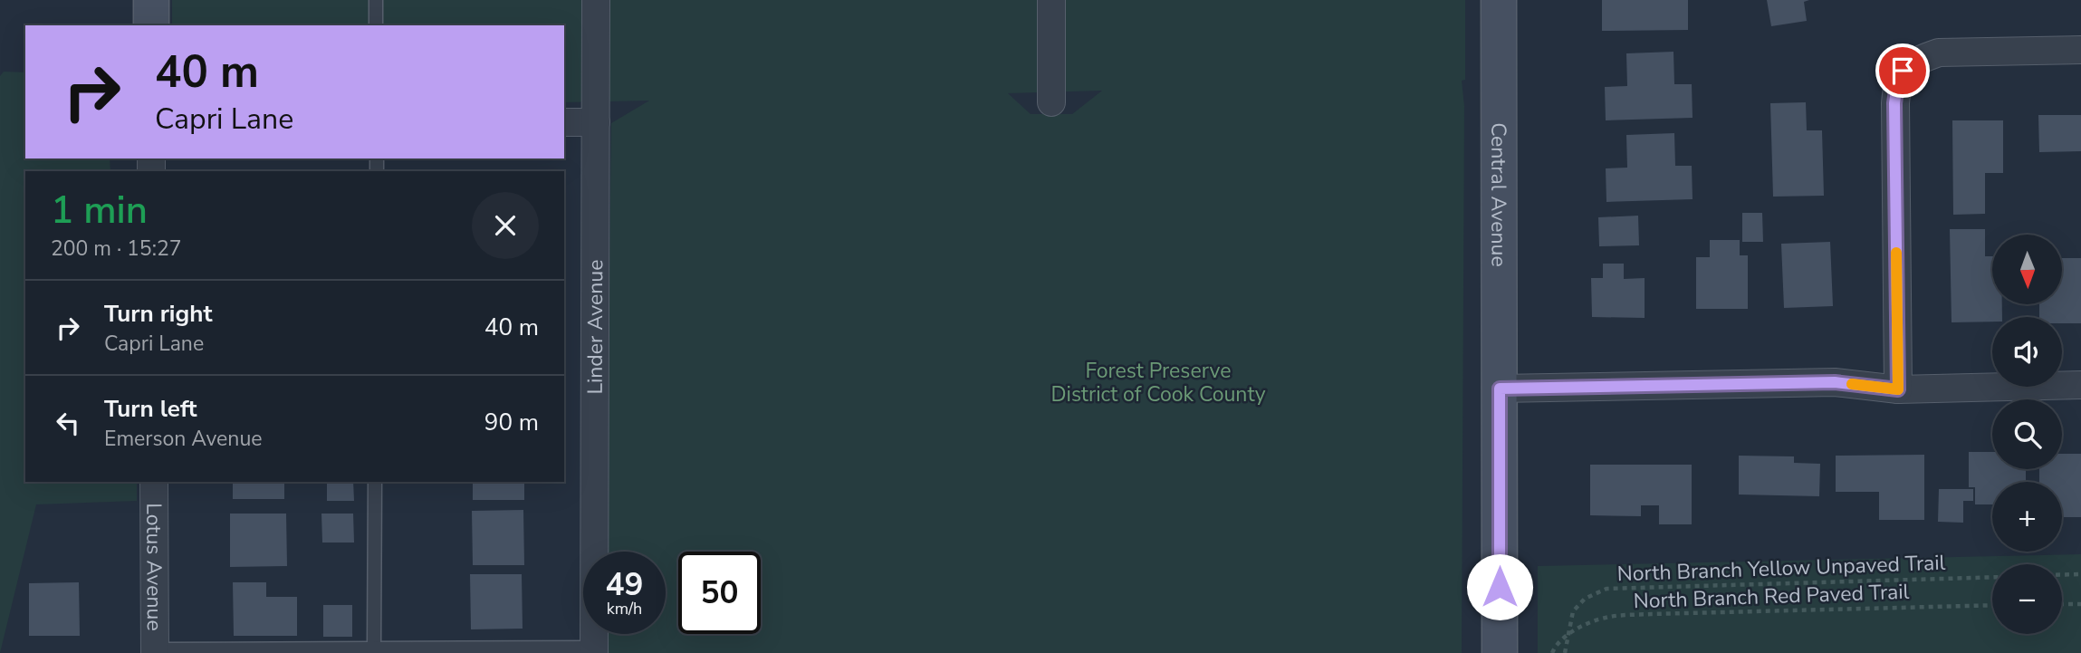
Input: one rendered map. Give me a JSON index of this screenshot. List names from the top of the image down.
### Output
{
  "streets": {
    "main road": ["Central Avenue"],
    "street": ["Linder Avenue", "Lotus Avenue"],
    "path": ["North Branch Yellow Unpaved Trail", "North Branch Red Paved Trail"]
  },
  "crossings": [
    ["North Branch Yellow Unpaved Trail", "North Branch Red Paved Trail"]
  ],
  "parks": ["Forest Preserve District of Cook County"],
  "north": "bottom",
  "page": {
    "turn": ["40 m", "Capri Lane"],
    "heading": ["1 min", "200 m · 15:27"],
    "map_buttons": ["+", "−"],
    "list": [
      {
        "name": "Turn right",
        "note": "Capri Lane",
        "value": "40 m"
      },
      {
        "name": "Turn left",
        "note": "Emerson Avenue",
        "value": "90 m"
      }
    ],
    "speed": "49 km/h",
    "limit": "50"
  }
}
